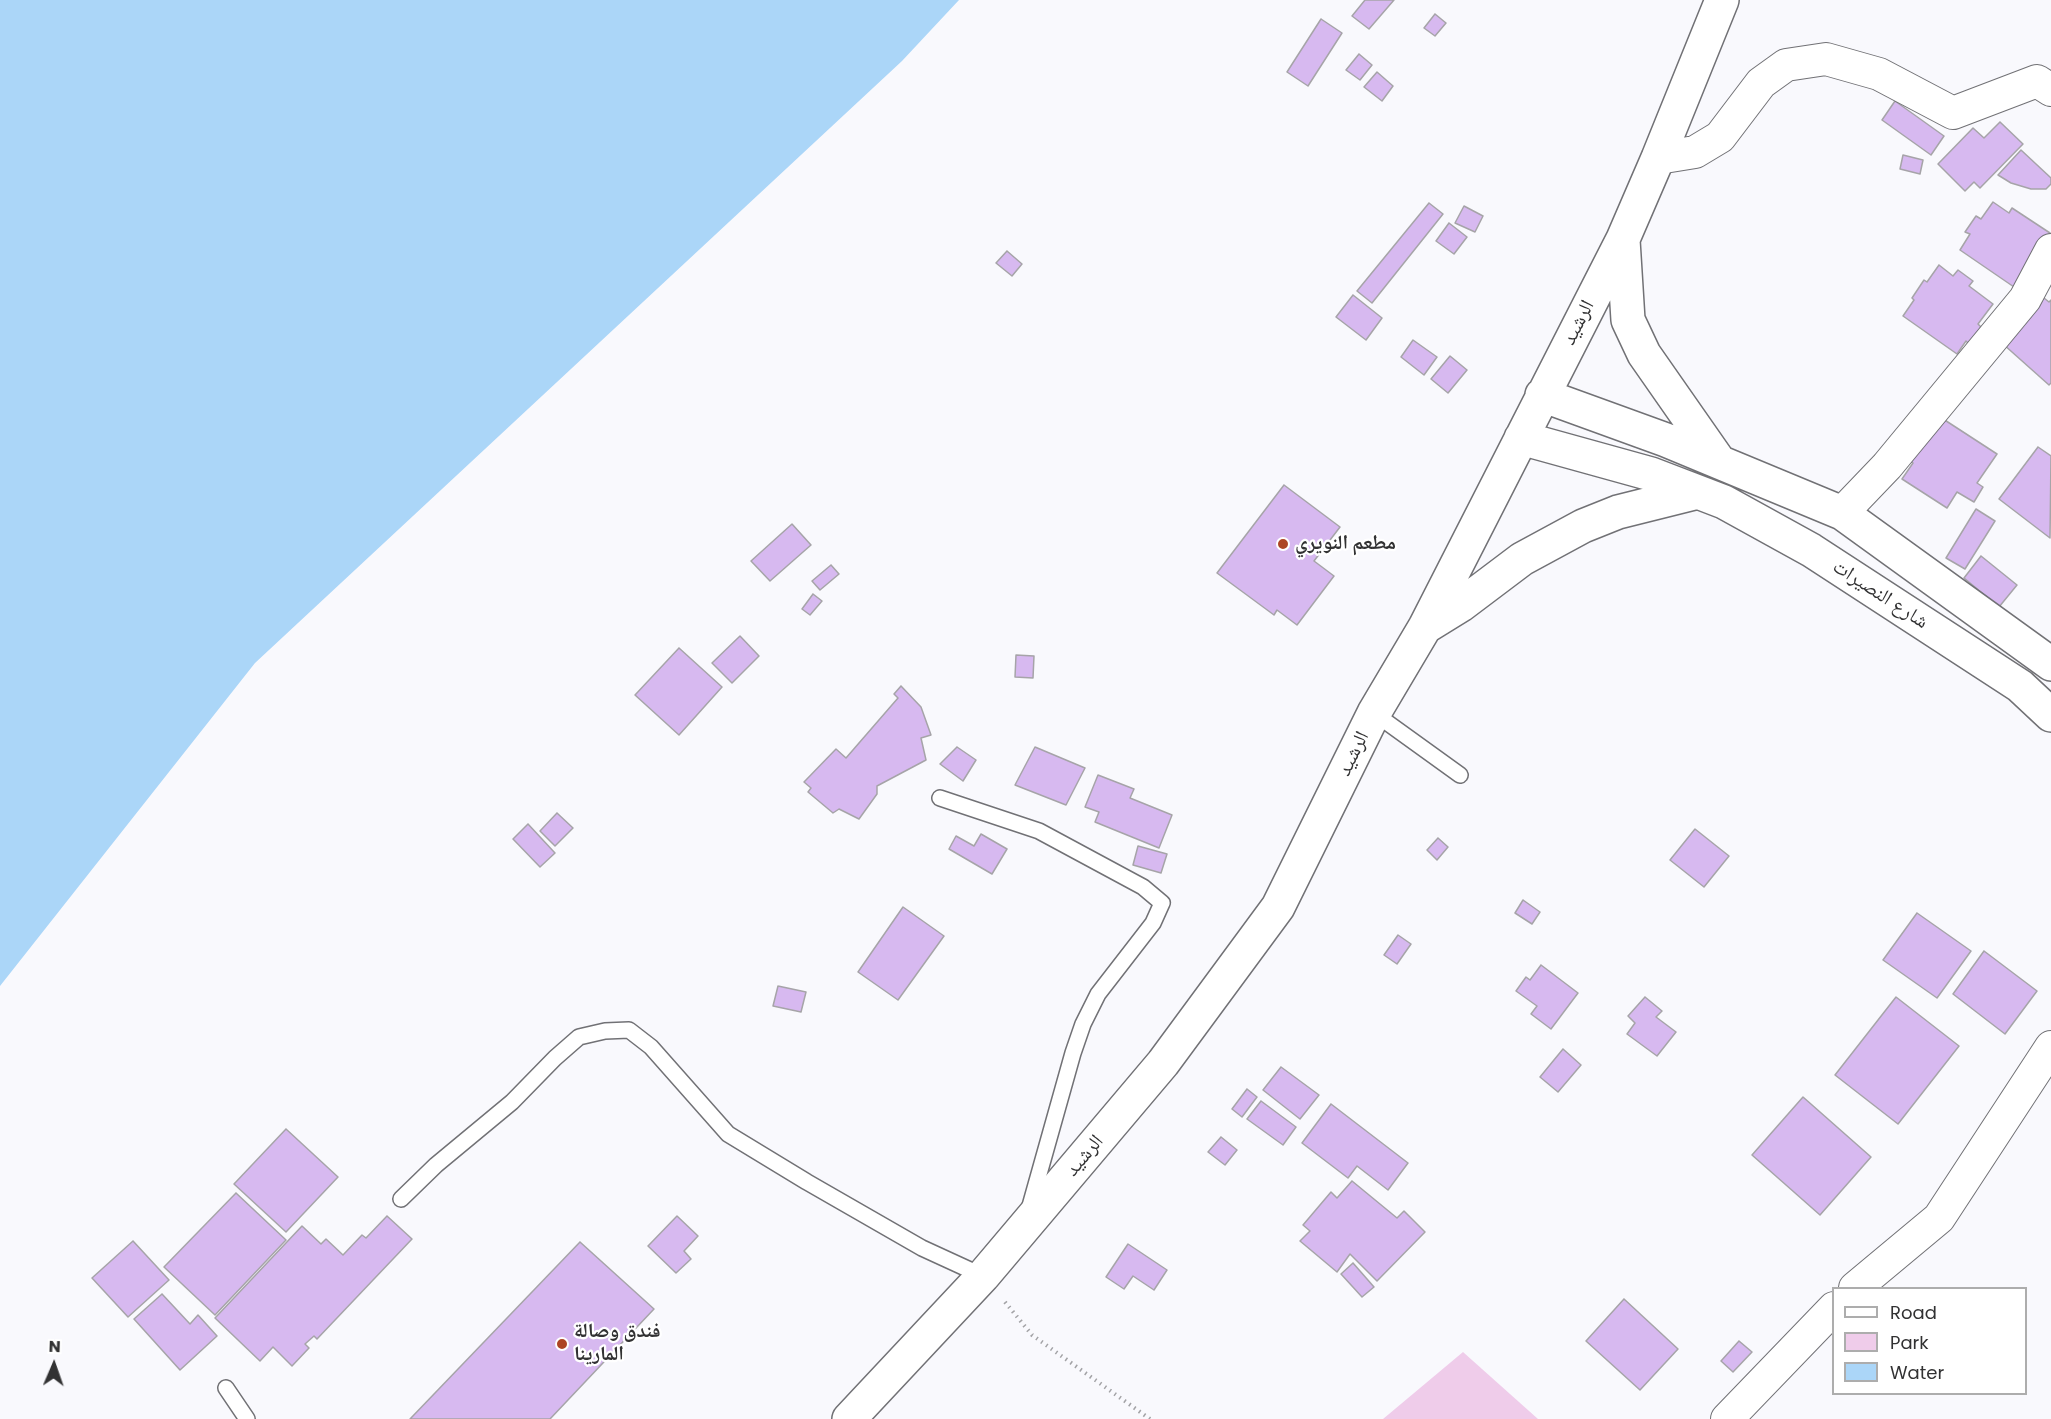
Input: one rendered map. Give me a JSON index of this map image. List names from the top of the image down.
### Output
{
  "streets": {
    "main road": ["الرشيد", "شارع النصيرات"]
  },
  "crossings": [
    ["الرشيد", "شارع النصيرات"]
  ],
  "places": ["مطعم النويري", "فندق وصالة المارينا"],
  "legend": ["Road", "Park", "Water"],
  "north": "top"
}
